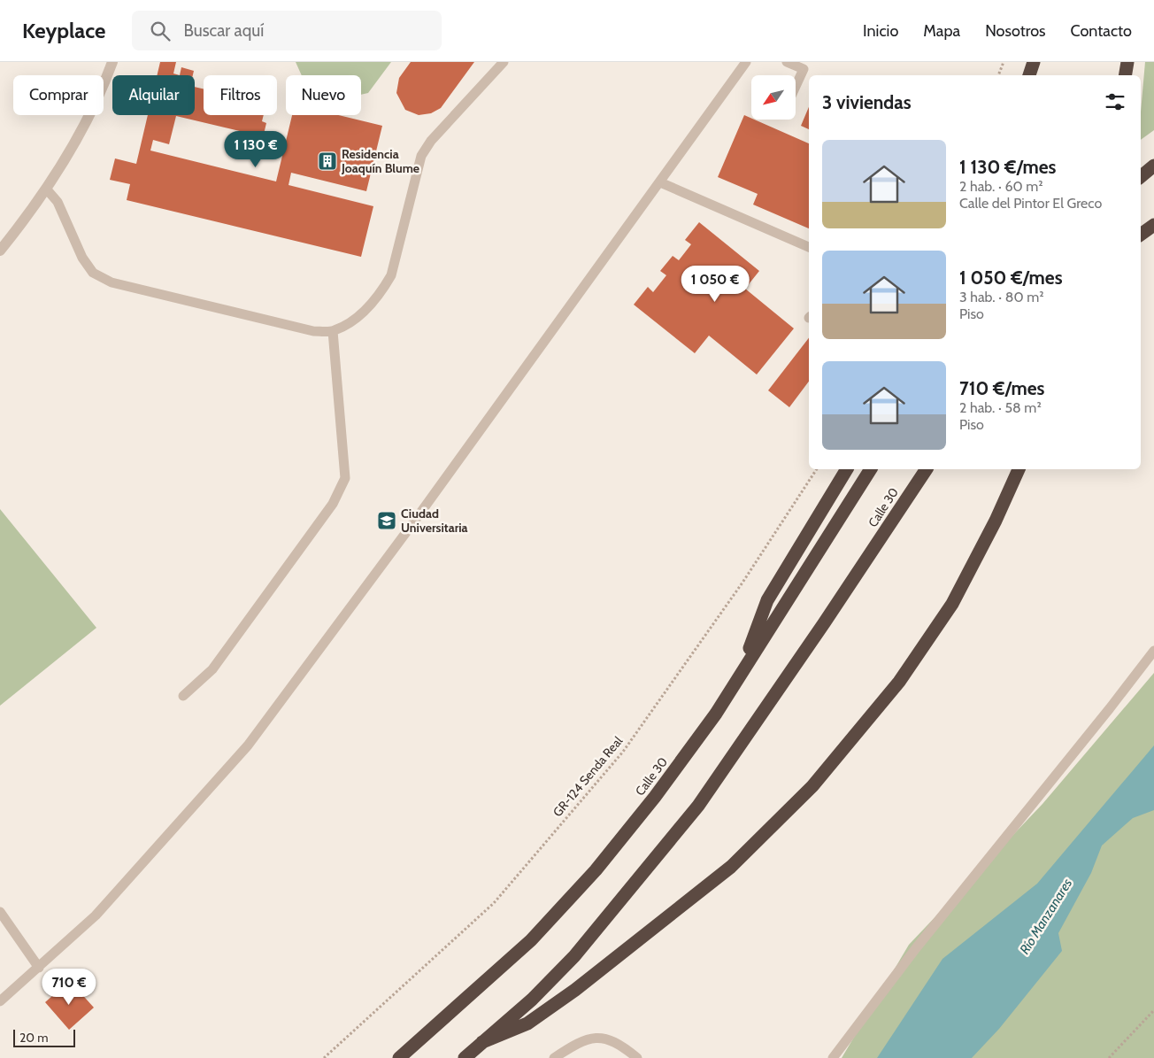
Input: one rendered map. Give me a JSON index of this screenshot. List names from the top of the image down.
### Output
{
  "streets": {
    "highway": ["Calle 30"],
    "path": ["GR-124 Senda Real"]
  },
  "water": ["Río Manzanares"],
  "places": {
    "building": ["Residencia Joaquín Blume"],
    "school or university": ["Ciudad Universitaria"]
  },
  "scale_bar": "20 m",
  "north": "bottom left",
  "page": {
    "header": "Keyplace",
    "search": "Buscar aquí",
    "nav": [
      "Inicio",
      "Mapa",
      "Nosotros",
      "Contacto"
    ],
    "chip": [
      "Comprar",
      "Alquilar",
      "Filtros",
      "Nuevo"
    ],
    "heading": "3 viviendas",
    "list": [
      {
        "name": "1 130 €/mes",
        "note": "2 hab. · 60 m² · Calle del Pintor El Greco"
      },
      {
        "name": "1 050 €/mes",
        "note": "3 hab. · 80 m² · Piso"
      },
      {
        "name": "710 €/mes",
        "note": "2 hab. · 58 m² · Piso"
      }
    ],
    "price": ["1 130 €", "1 050 €", "710 €"],
    "scale": "20 m"
  }
}
